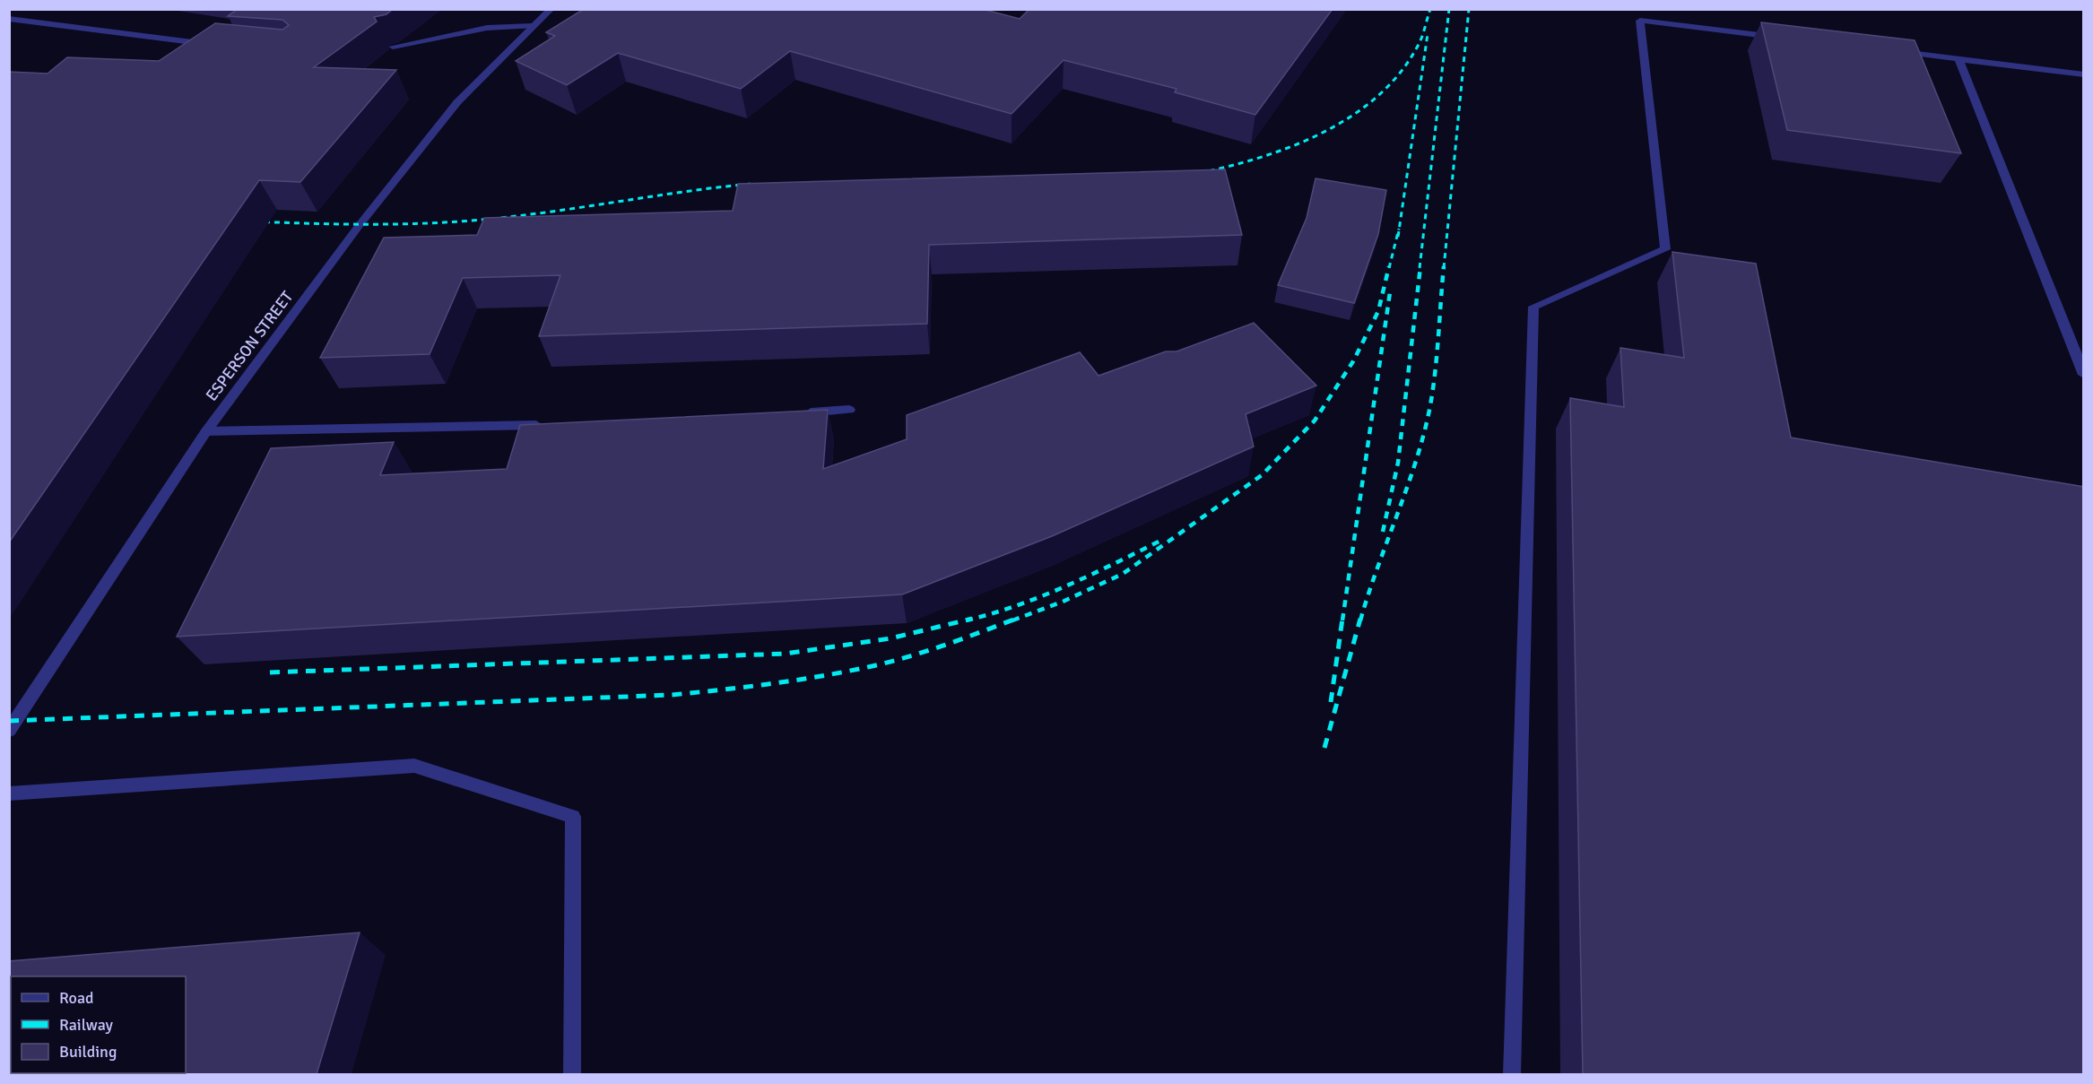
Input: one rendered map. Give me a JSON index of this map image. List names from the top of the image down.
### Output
{
  "streets": {
    "street": ["ESPERSON STREET"]
  },
  "legend": ["Road", "Railway", "Building"]
}
